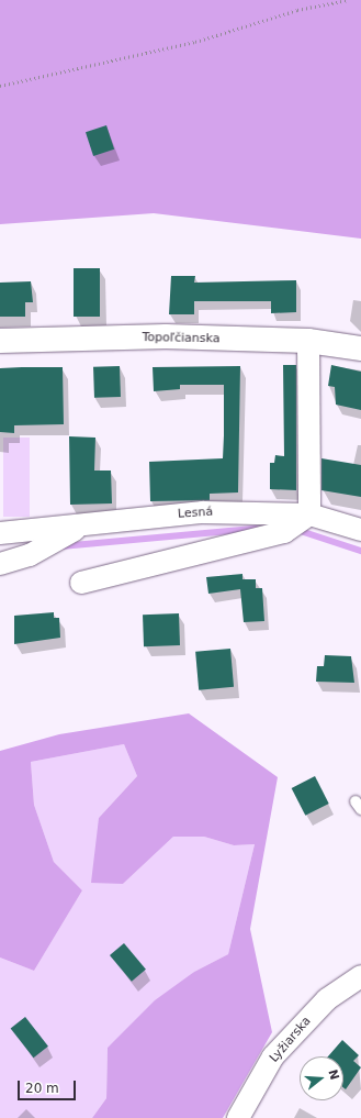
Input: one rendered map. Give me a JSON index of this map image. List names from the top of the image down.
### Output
{
  "streets": {
    "main road": ["Topoľčianska"],
    "street": ["Lesná", "Lyžiarska"]
  },
  "scale_bar": "20 m",
  "north": "right"
}
